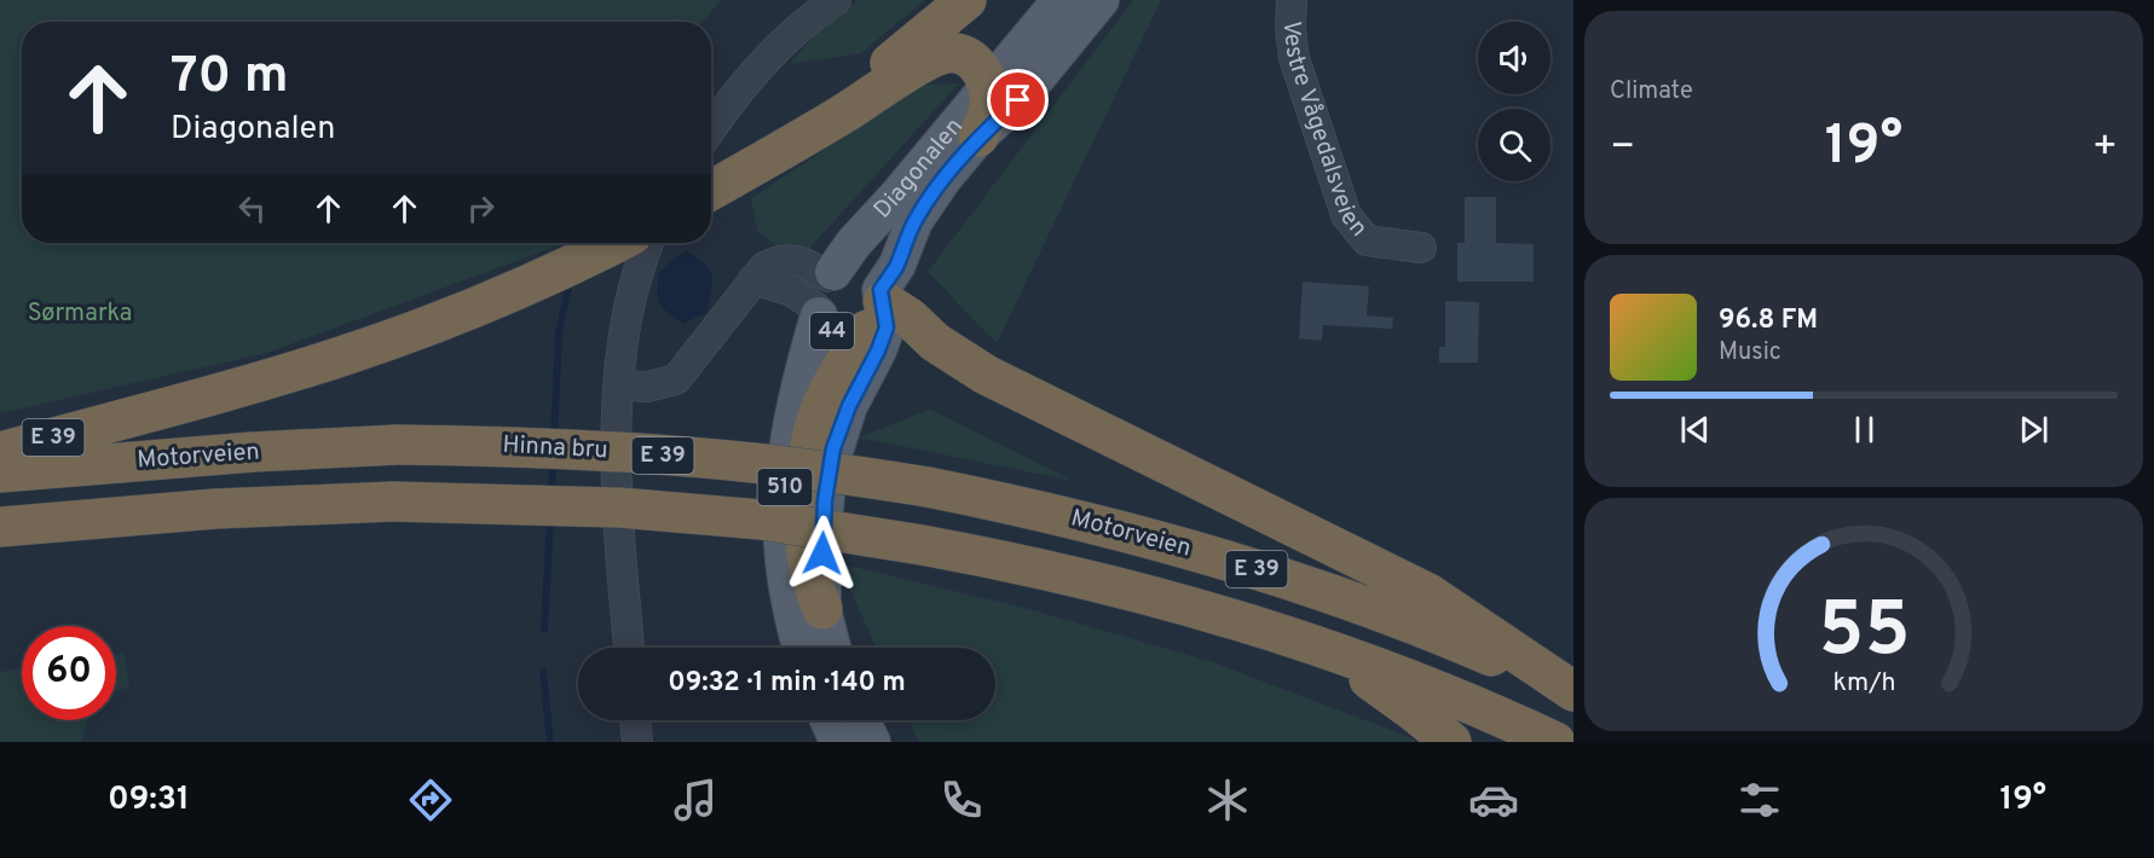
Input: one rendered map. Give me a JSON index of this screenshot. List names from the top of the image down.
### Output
{
  "streets": {
    "highway": [
      "E 39",
      "Hinna bru",
      "Motorveien",
      "510"
    ],
    "main road": ["Diagonalen", "44"],
    "street": ["Vestre Vågedalsveien"]
  },
  "crossings": [
    ["Diagonalen", "44"],
    ["Diagonalen", "E 39"],
    ["Diagonalen", "510"],
    ["44", "E 39"],
    ["44", "510"],
    ["E 39", "Motorveien"],
    ["E 39", "510"],
    ["Hinna bru", "Motorveien"]
  ],
  "parks": ["Sørmarka"],
  "page": {
    "tile": "Climate",
    "turn": ["70 m", "Diagonalen"],
    "heat": ["−", "19°", "+"],
    "song": ["96.8 FM", "Music"],
    "limit": "60",
    "trip": "09:32 · 1 min · 140 m",
    "tabs": ["09:31", "19°"],
    "gauge": ["55", "km/h"]
  }
}
